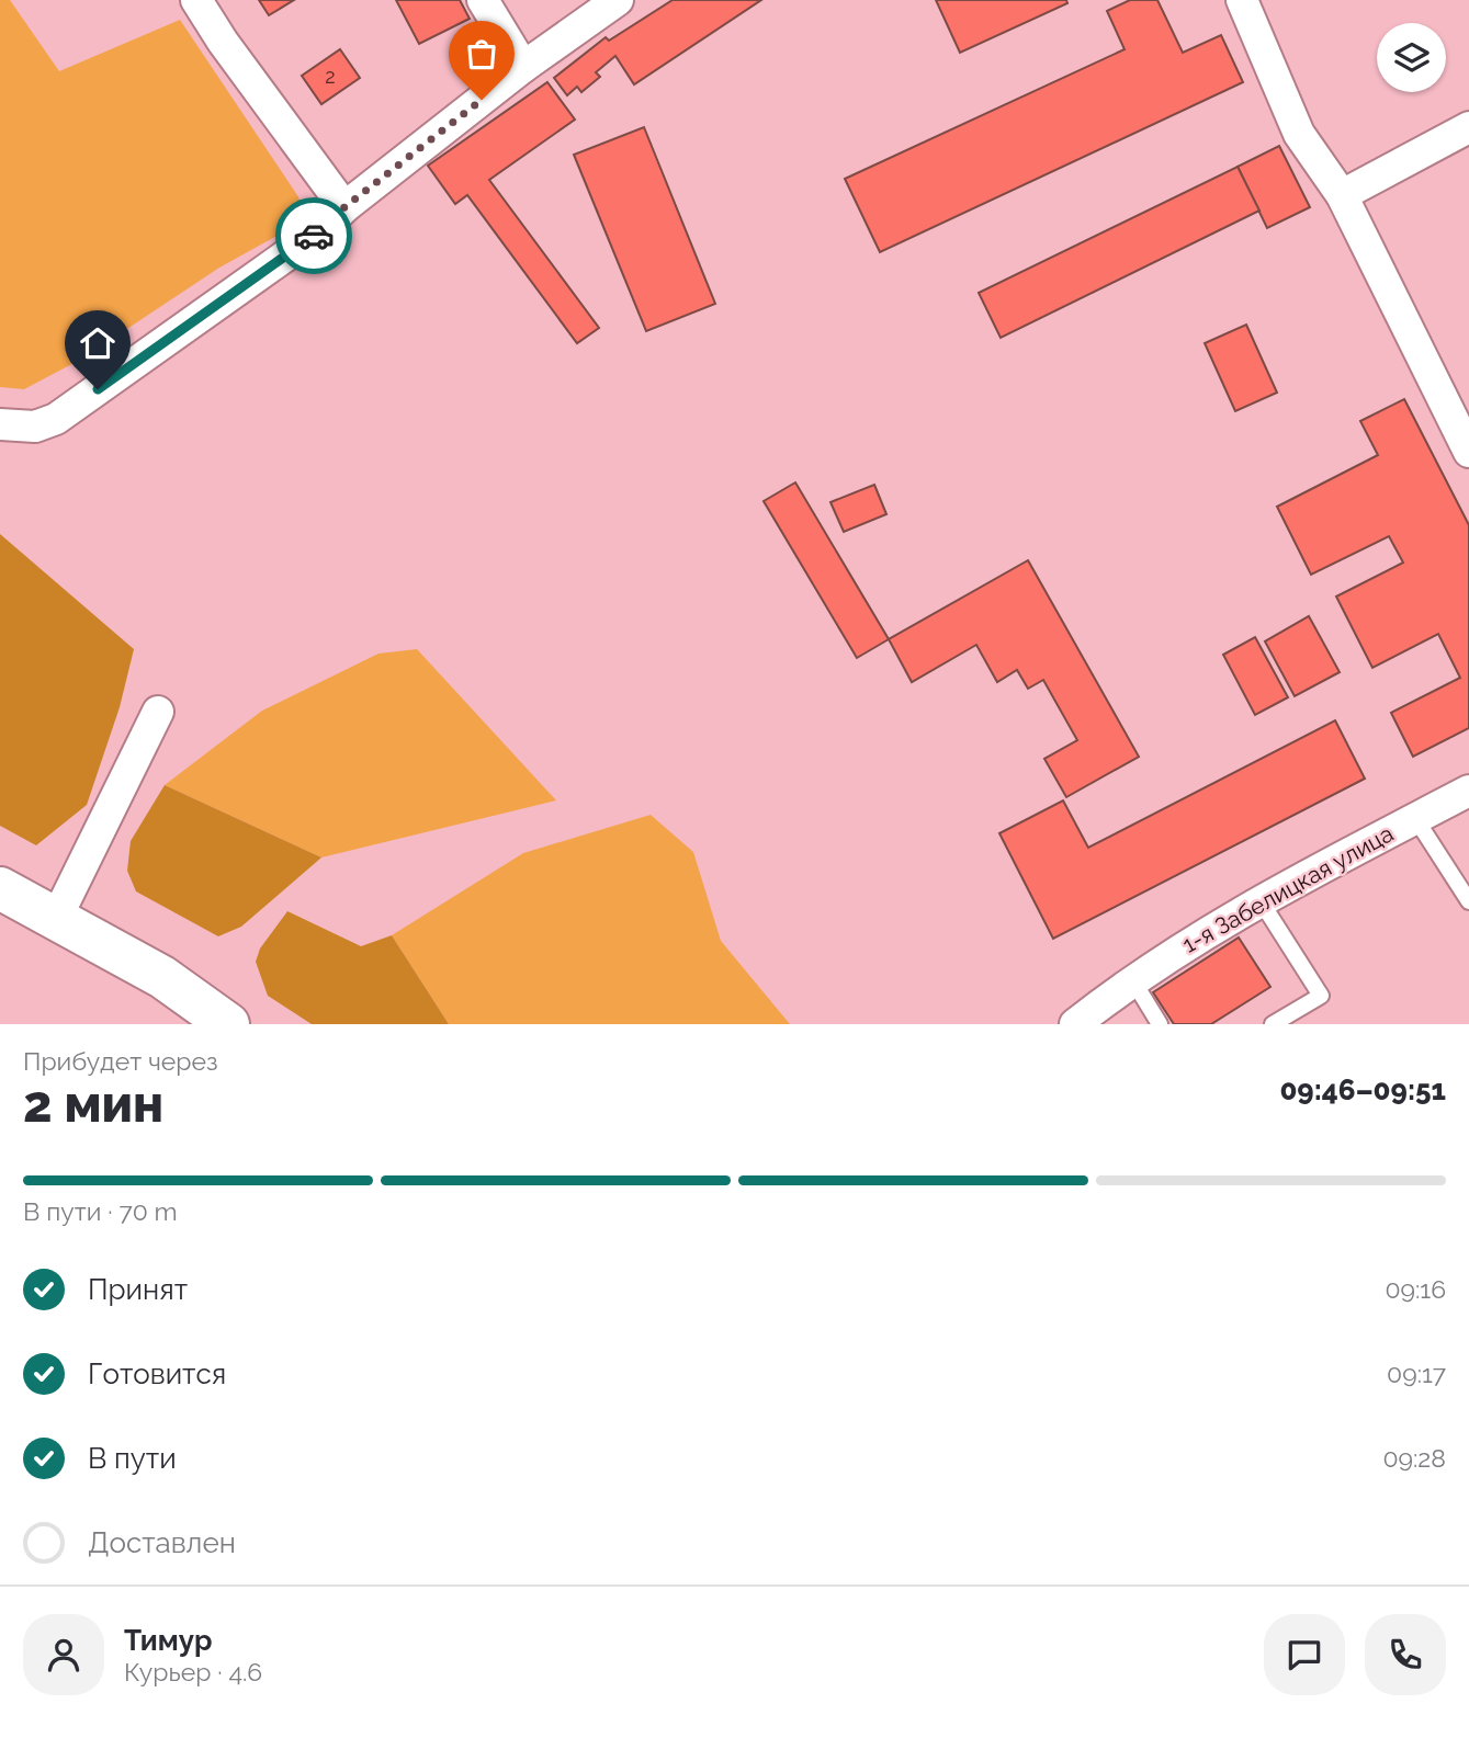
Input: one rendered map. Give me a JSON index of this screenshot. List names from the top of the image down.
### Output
{
  "streets": {
    "street": ["1-я Забелицкая улица"]
  },
  "house_numbers": ["2"],
  "page": {
    "heading": ["2 мин", "Прибудет через", "09:46–09:51"],
    "panel": ["Тимур", "Курьер · 4.6"],
    "bar": "В пути · 70 m",
    "list": [
      ["Принят", "09:16"],
      ["Готовится", "09:17"],
      ["В пути", "09:28"],
      "Доставлен"
    ]
  }
}
